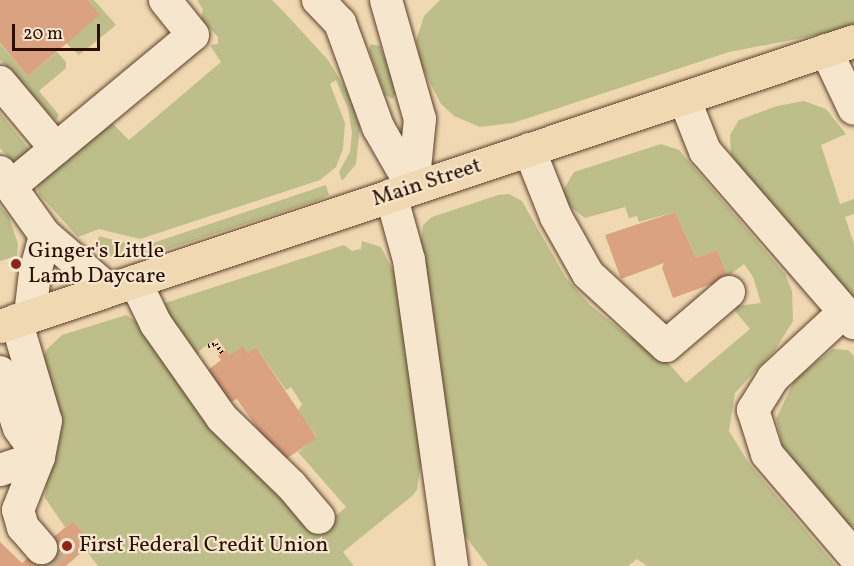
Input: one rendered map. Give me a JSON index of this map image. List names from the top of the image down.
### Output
{
  "streets": {
    "main road": ["Main Street"]
  },
  "places": ["Ginger's Little Lamb Daycare", "First Federal Credit Union"],
  "scale_bar": "20 m"
}
